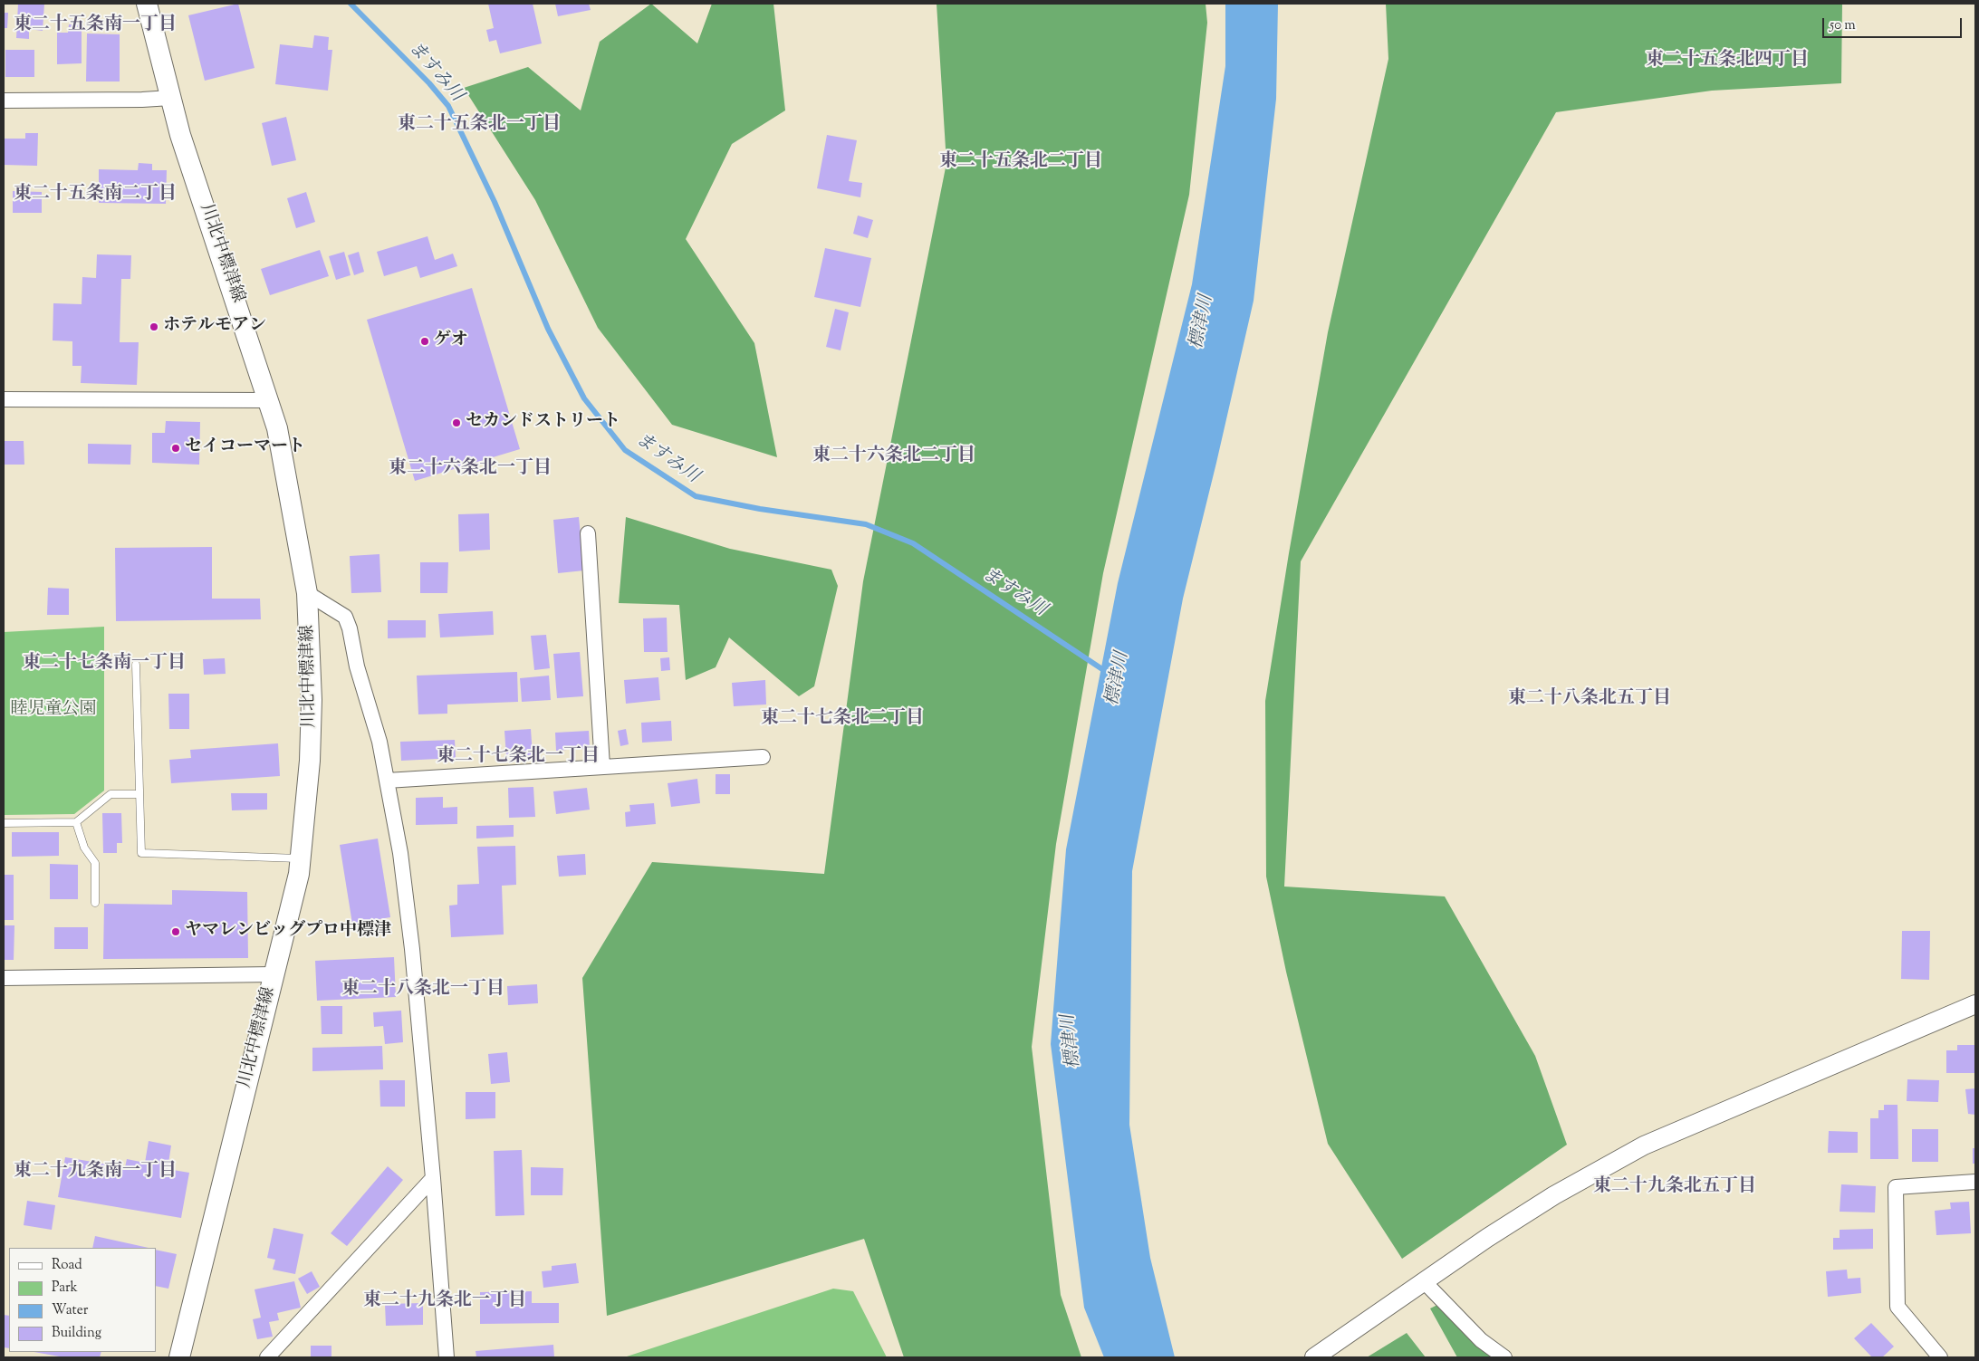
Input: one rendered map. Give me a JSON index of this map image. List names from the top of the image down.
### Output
{
  "streets": {
    "main road": ["川北中標津線"]
  },
  "districts": [
    "東二十五条南一丁目",
    "東二十五条北四丁目",
    "東二十五条北一丁目",
    "東二十五条北二丁目",
    "東二十五条南二丁目",
    "東二十六条北二丁目",
    "東二十六条北一丁目",
    "東二十七条南一丁目",
    "東二十八条北五丁目",
    "東二十七条北二丁目",
    "東二十七条北一丁目",
    "東二十八条北一丁目",
    "東二十九条南一丁目",
    "東二十九条北五丁目",
    "東二十九条北一丁目"
  ],
  "water": ["ますみ川", "標津川"],
  "parks": ["睦児童公園"],
  "places": [
    "ホテルモアン",
    "ゲオ",
    "セカンドストリート",
    "セイコーマート",
    "ヤマレンビッグプロ中標津"
  ],
  "legend": [
    "Road",
    "Park",
    "Water",
    "Building"
  ],
  "scale_bar": "50 m"
}
